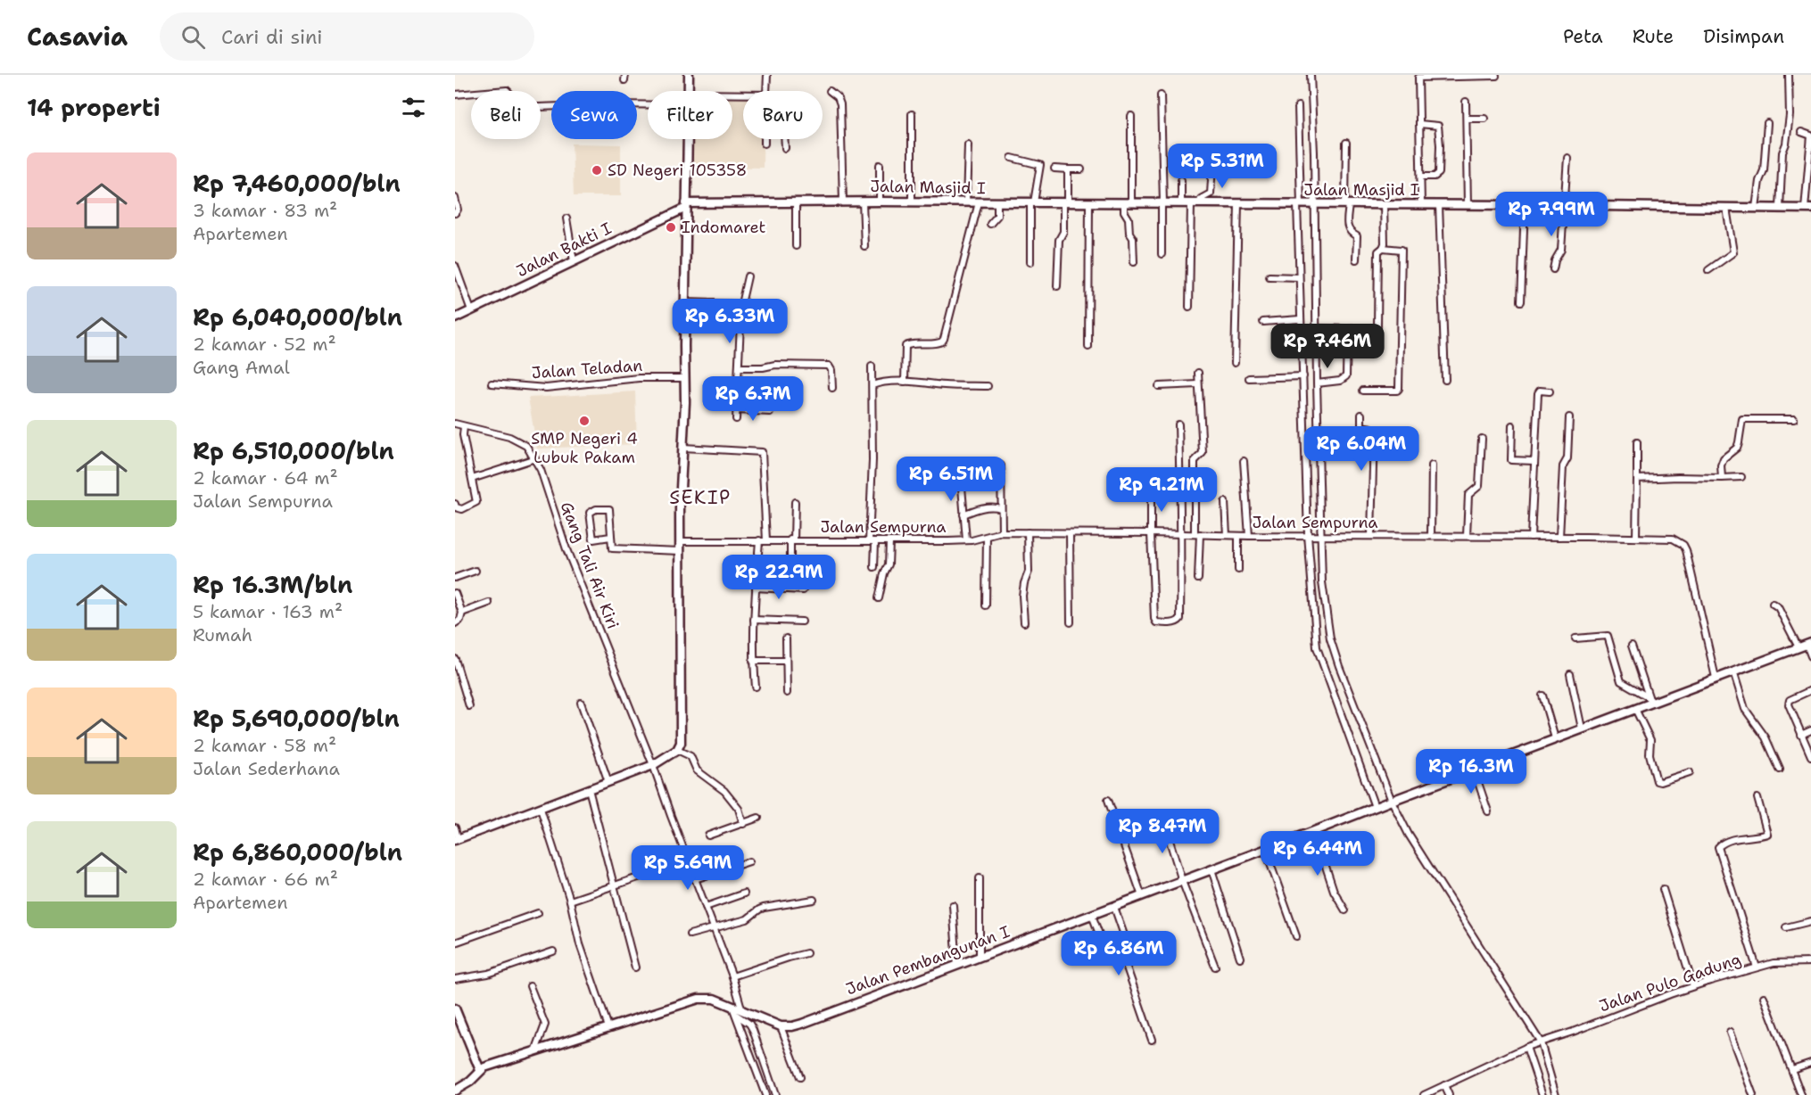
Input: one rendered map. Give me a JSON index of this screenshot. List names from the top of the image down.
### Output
{
  "streets": {
    "main road": ["Jalan Masjid I", "Jalan Bakti I", "Jalan Pembangunan I"],
    "street": [
      "Jalan Teladan",
      "Jalan Sempurna",
      "Gang Tali Air Kiri",
      "Jalan Pulo Gadung"
    ]
  },
  "crossings": [
    ["Jalan Masjid I", "Jalan Bakti I"],
    ["Jalan Sempurna", "Jalan Pembangunan I"]
  ],
  "districts": ["SEKIP"],
  "places": ["SD Negeri 105358", "Indomaret", "SMP Negeri 4 Lubuk Pakam"],
  "page": {
    "header": "Casavia",
    "search": "Cari di sini",
    "nav": ["Peta", "Rute", "Disimpan"],
    "heading": "14 properti",
    "chip": [
      "Beli",
      "Sewa",
      "Filter",
      "Baru"
    ],
    "list": [
      {
        "name": "Rp 7,460,000/bln",
        "note": "3 kamar · 83 m² · Apartemen"
      },
      {
        "name": "Rp 6,040,000/bln",
        "note": "2 kamar · 52 m² · Gang Amal"
      },
      {
        "name": "Rp 6,510,000/bln",
        "note": "2 kamar · 64 m² · Jalan Sempurna"
      },
      {
        "name": "Rp 16.3M/bln",
        "note": "5 kamar · 163 m² · Rumah"
      },
      {
        "name": "Rp 5,690,000/bln",
        "note": "2 kamar · 58 m² · Jalan Sederhana"
      },
      {
        "name": "Rp 6,860,000/bln",
        "note": "2 kamar · 66 m² · Apartemen"
      }
    ],
    "price": [
      "Rp 5.31M",
      "Rp 7.99M",
      "Rp 6.33M",
      "Rp 7.46M",
      "Rp 6.7M",
      "Rp 6.04M",
      "Rp 6.51M",
      "Rp 9.21M",
      "Rp 22.9M",
      "Rp 16.3M",
      "Rp 8.47M",
      "Rp 6.44M",
      "Rp 5.69M",
      "Rp 6.86M"
    ]
  }
}
